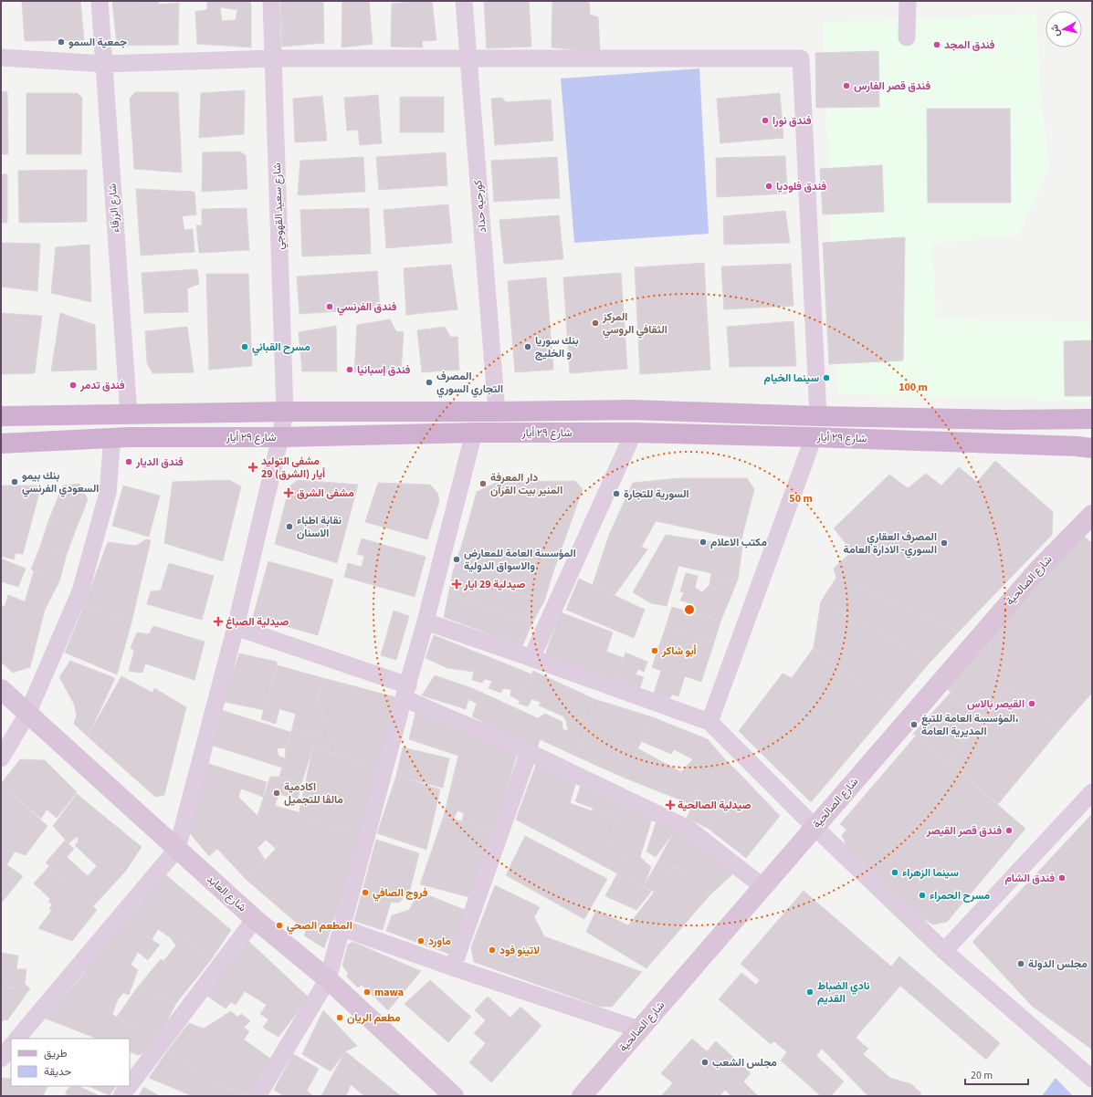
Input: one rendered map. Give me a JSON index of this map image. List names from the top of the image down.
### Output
{
  "streets": {
    "main road": ["شارع ٢٩ أيار"],
    "street": [
      "شارع سعيد القهوجي",
      "كورجيه حداد",
      "شارع الزرقاء",
      "شارع الصالحية",
      "شارع العابد"
    ]
  },
  "crossings": [
    ["شارع سعيد القهوجي", "شارع ٢٩ أيار"],
    ["شارع سعيد القهوجي", "شارع العابد"],
    ["كورجيه حداد", "شارع ٢٩ أيار"],
    ["شارع الزرقاء", "شارع ٢٩ أيار"]
  ],
  "places": {
    "other": [
      "جمعية السمو",
      "فندق المجد",
      "فندق قصر الفارس",
      "فندق نورا",
      "فندق فلوديا",
      "فندق الفرنسي",
      "المركز الثقافي الروسي",
      "مسرح القباني",
      "بنك سوريا و الخليج",
      "فندق إسبانيا",
      "سينما الخيام",
      "المصرف التجاري السوري",
      "فندق تدمر",
      "فندق الديار",
      "بنك بيمو السعودي الفرنسي",
      "دار المعرفة المنير بيت القرآن",
      "السورية للتجارة",
      "نقابة اطباء الاسنان",
      "مكتب الاعلام",
      "المصرف العقاري السوري- الادارة العامة",
      "المؤسسة العامة للمعارض والاسواق الدولية",
      "أبو شاكر",
      "القيصر بالاس",
      "المؤسسة العامة للتبغ، المديرية العامة",
      "اكادمية مالڤا للتجميل",
      "فندق قصر القيصر",
      "سينما الزهراء",
      "فندق الشام",
      "فروج الصافي",
      "مسرح الحمراء",
      "المطعم الصحي",
      "ماورد",
      "لاتينو فود",
      "مجلس الدولة",
      "mawa",
      "نادي الضباط القديم",
      "مطعم الريان",
      "مجلس الشعب"
    ],
    "health": [
      "مشفى التوليد 29 أيار (الشرق)",
      "مشفى الشرق",
      "صيدلية 29 ايار",
      "صيدلية الصباغ",
      "صيدلية الصالحية"
    ]
  },
  "legend": ["طريق", "حديقة"],
  "scale_bar": "20 m",
  "north": "left",
  "rings": ["100 m", "50 m"]
}
